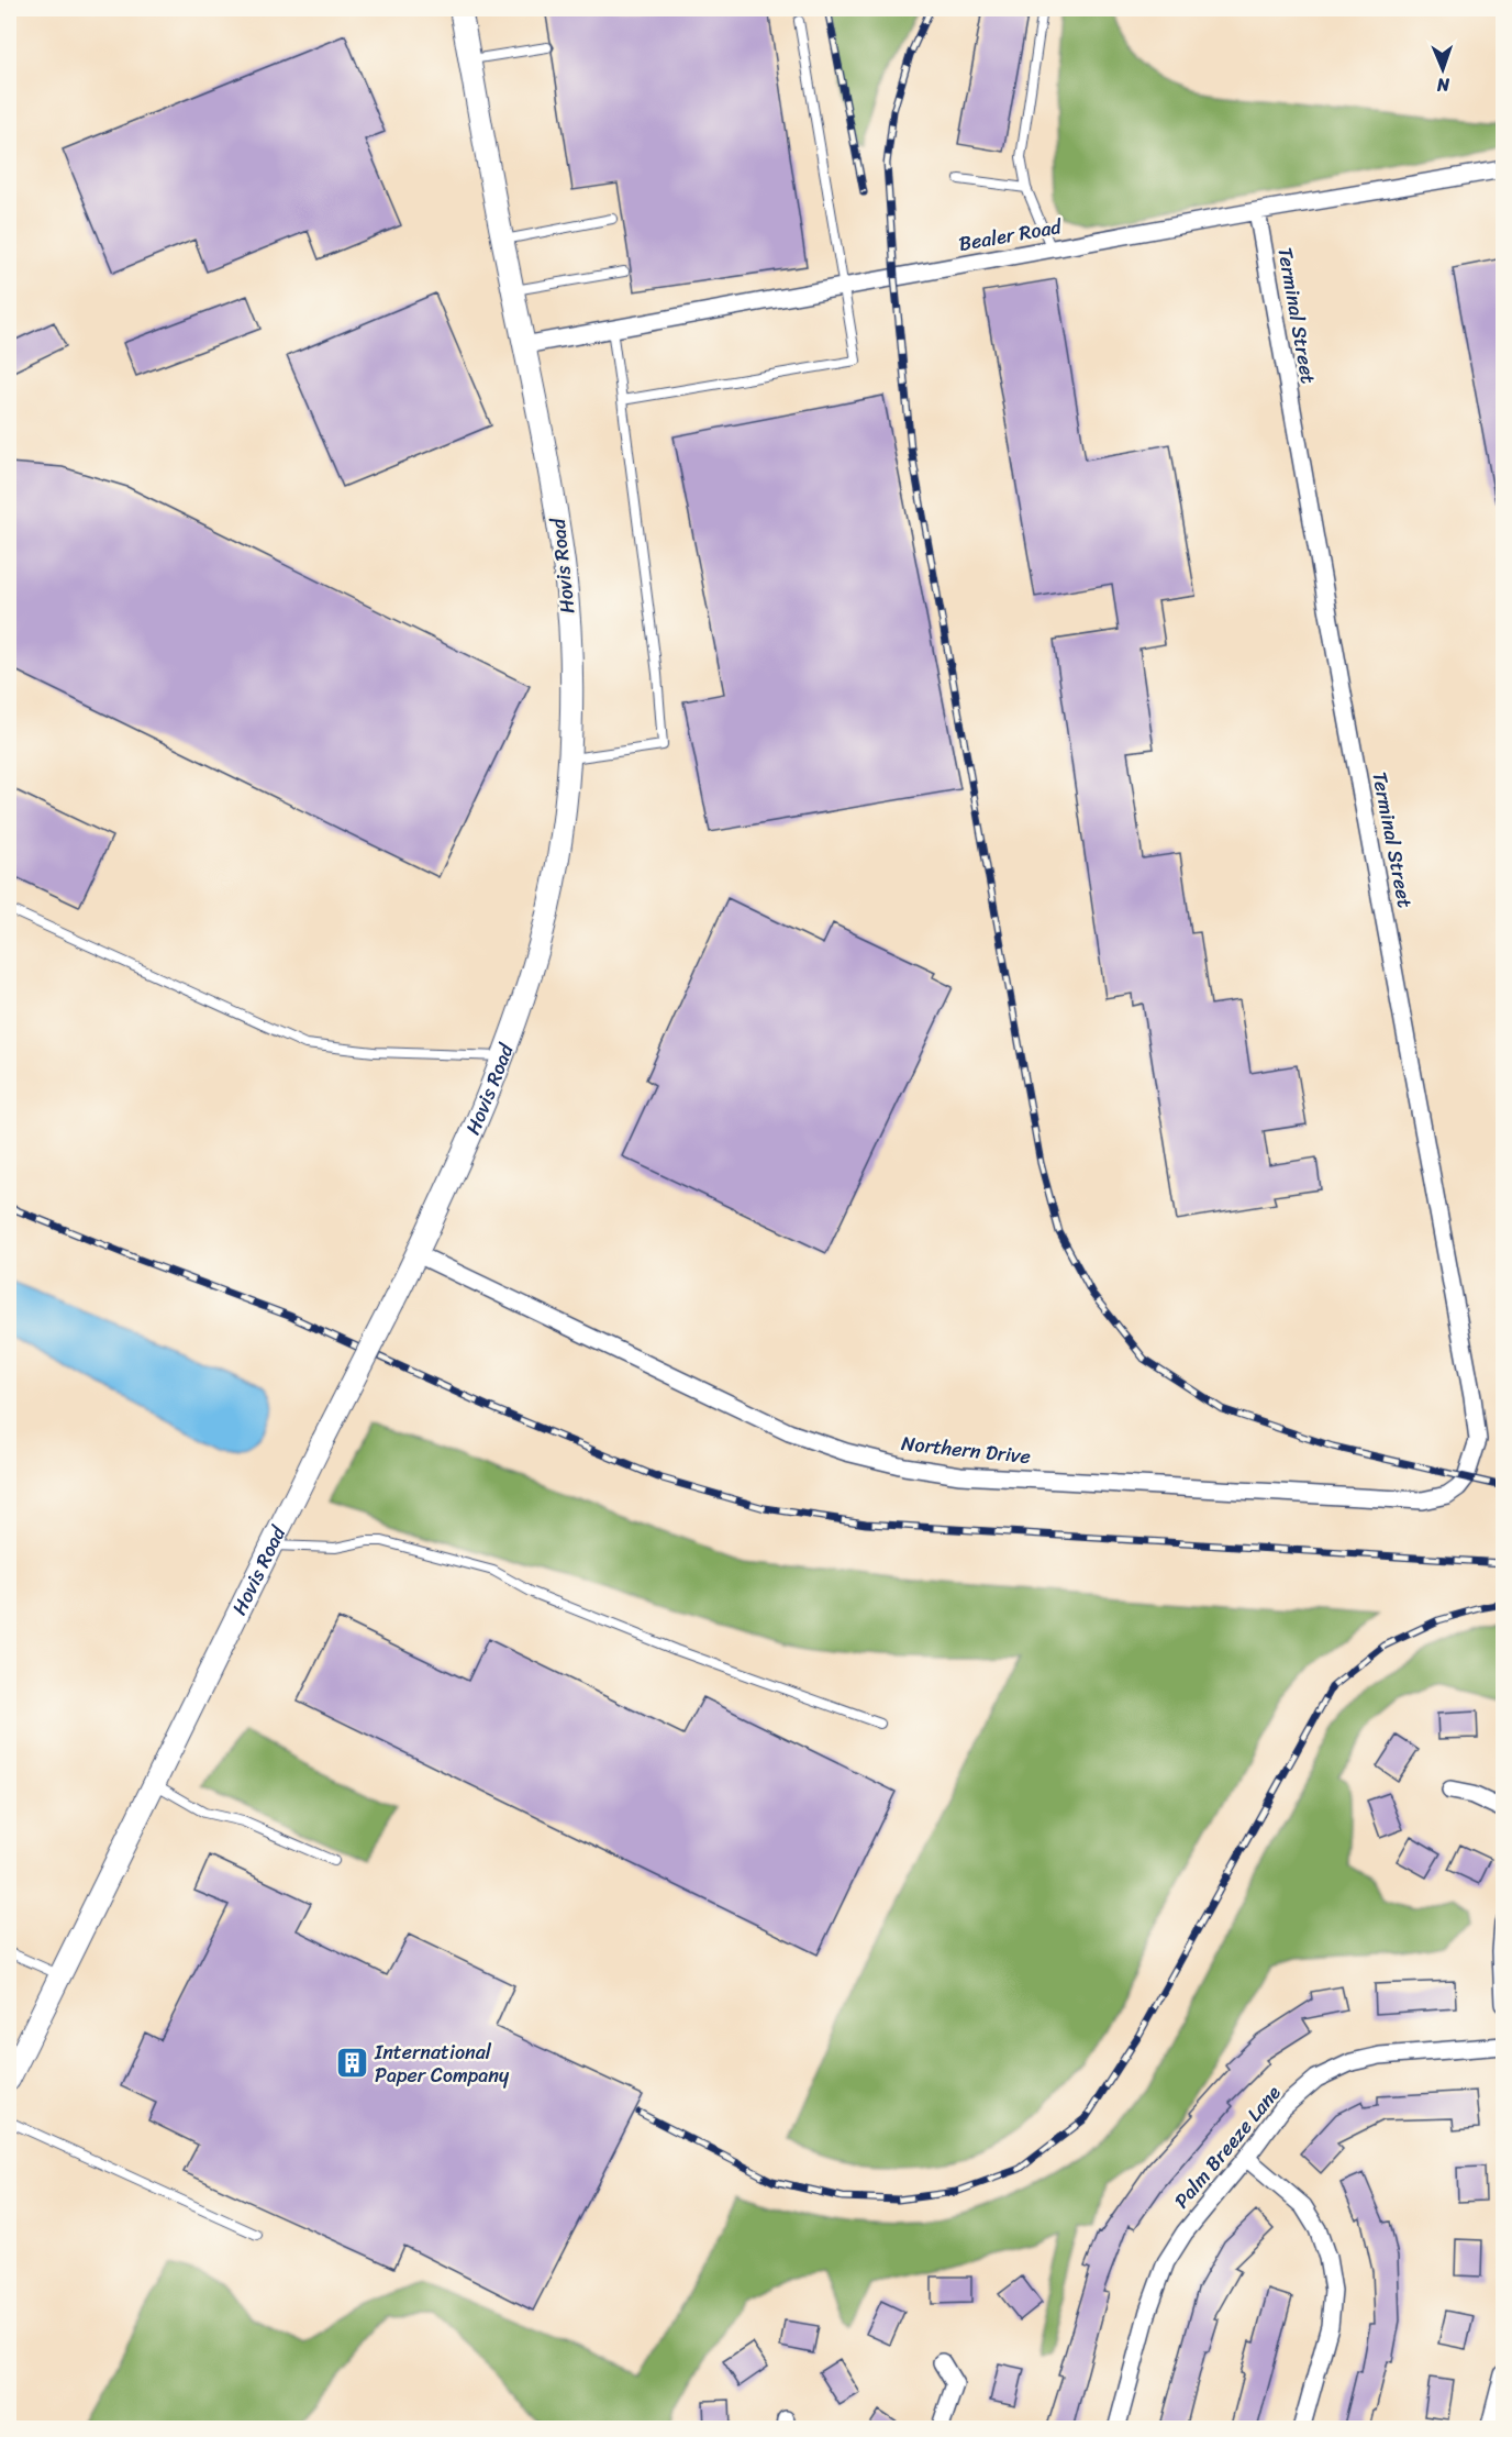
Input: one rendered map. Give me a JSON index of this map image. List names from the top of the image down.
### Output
{
  "streets": {
    "street": [
      "Bealer Road",
      "Terminal Street",
      "Hovis Road",
      "Northern Drive",
      "Palm Breeze Lane"
    ]
  },
  "crossings": [
    ["Bealer Road", "Terminal Street"],
    ["Bealer Road", "Hovis Road"],
    ["Terminal Street", "Northern Drive"],
    ["Hovis Road", "Northern Drive"]
  ],
  "places": {
    "building": ["International Paper Company"]
  },
  "north": "bottom"
}
